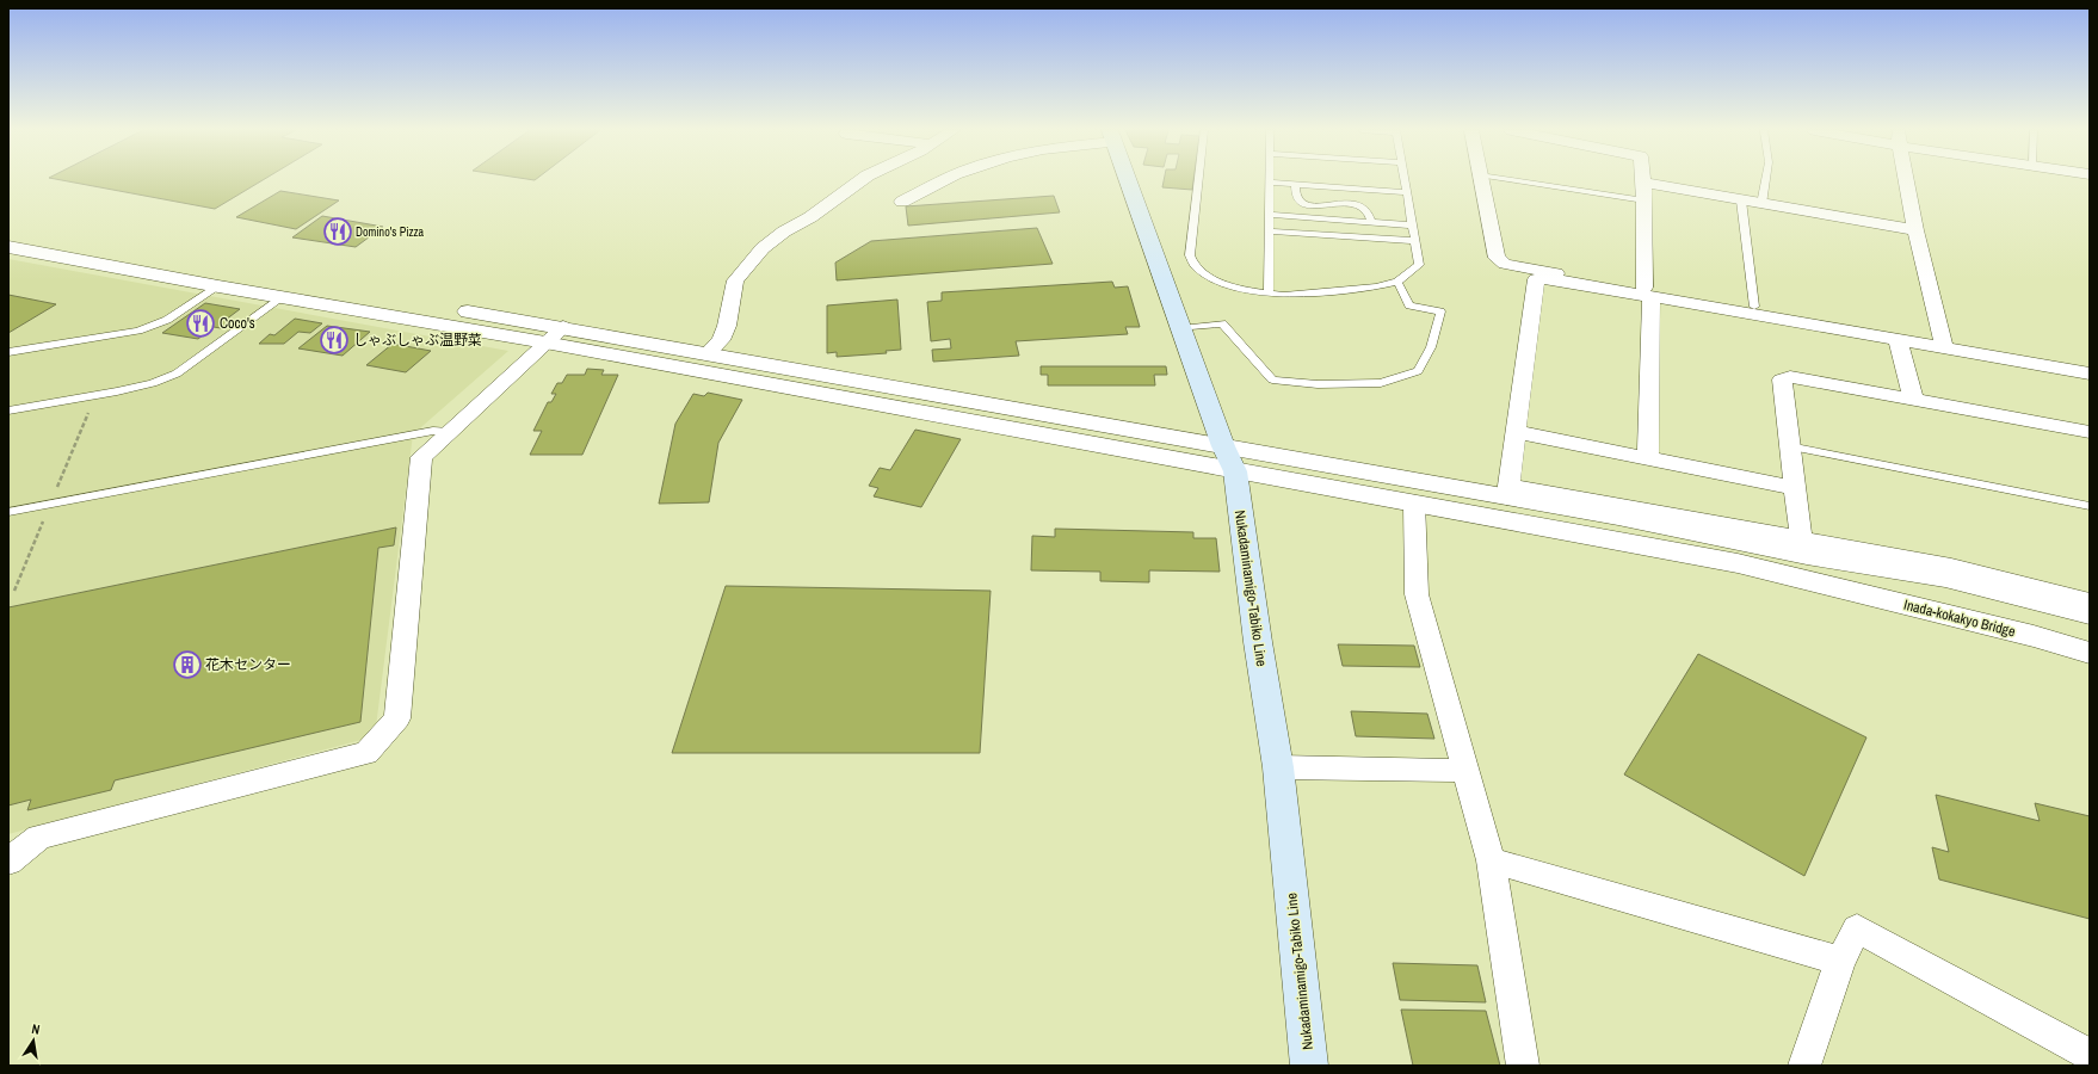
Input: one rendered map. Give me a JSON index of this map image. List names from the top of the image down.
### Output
{
  "streets": {
    "main road": ["Nukadaminamigo-Tabiko Line"],
    "street": ["Inada-kokakyo Bridge"]
  },
  "places": {
    "restaurant": ["Domino's Pizza", "Coco's", "しゃぶしゃぶ温野菜"],
    "building": ["花木センター"]
  },
  "north": "top"
}
